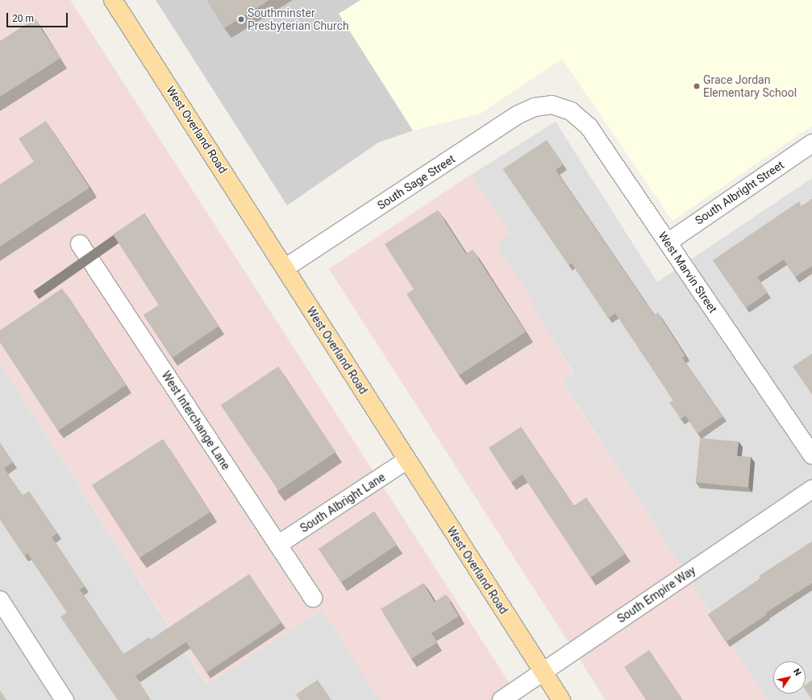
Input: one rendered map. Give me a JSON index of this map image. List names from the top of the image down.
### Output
{
  "streets": {
    "main road": ["West Overland Road"],
    "street": [
      "South Sage Street",
      "South Albright Street",
      "West Marvin Street",
      "West Interchange Lane",
      "South Albright Lane",
      "South Empire Way"
    ]
  },
  "crossings": [
    ["West Overland Road", "South Sage Street"],
    ["West Overland Road", "South Albright Lane"],
    ["West Overland Road", "South Empire Way"],
    ["South Sage Street", "West Marvin Street"],
    ["South Albright Street", "West Marvin Street"],
    ["West Interchange Lane", "South Albright Lane"]
  ],
  "places": ["Southminster Presbyterian Church", "Grace Jordan Elementary School"],
  "scale_bar": "20 m",
  "north": "top right"
}
